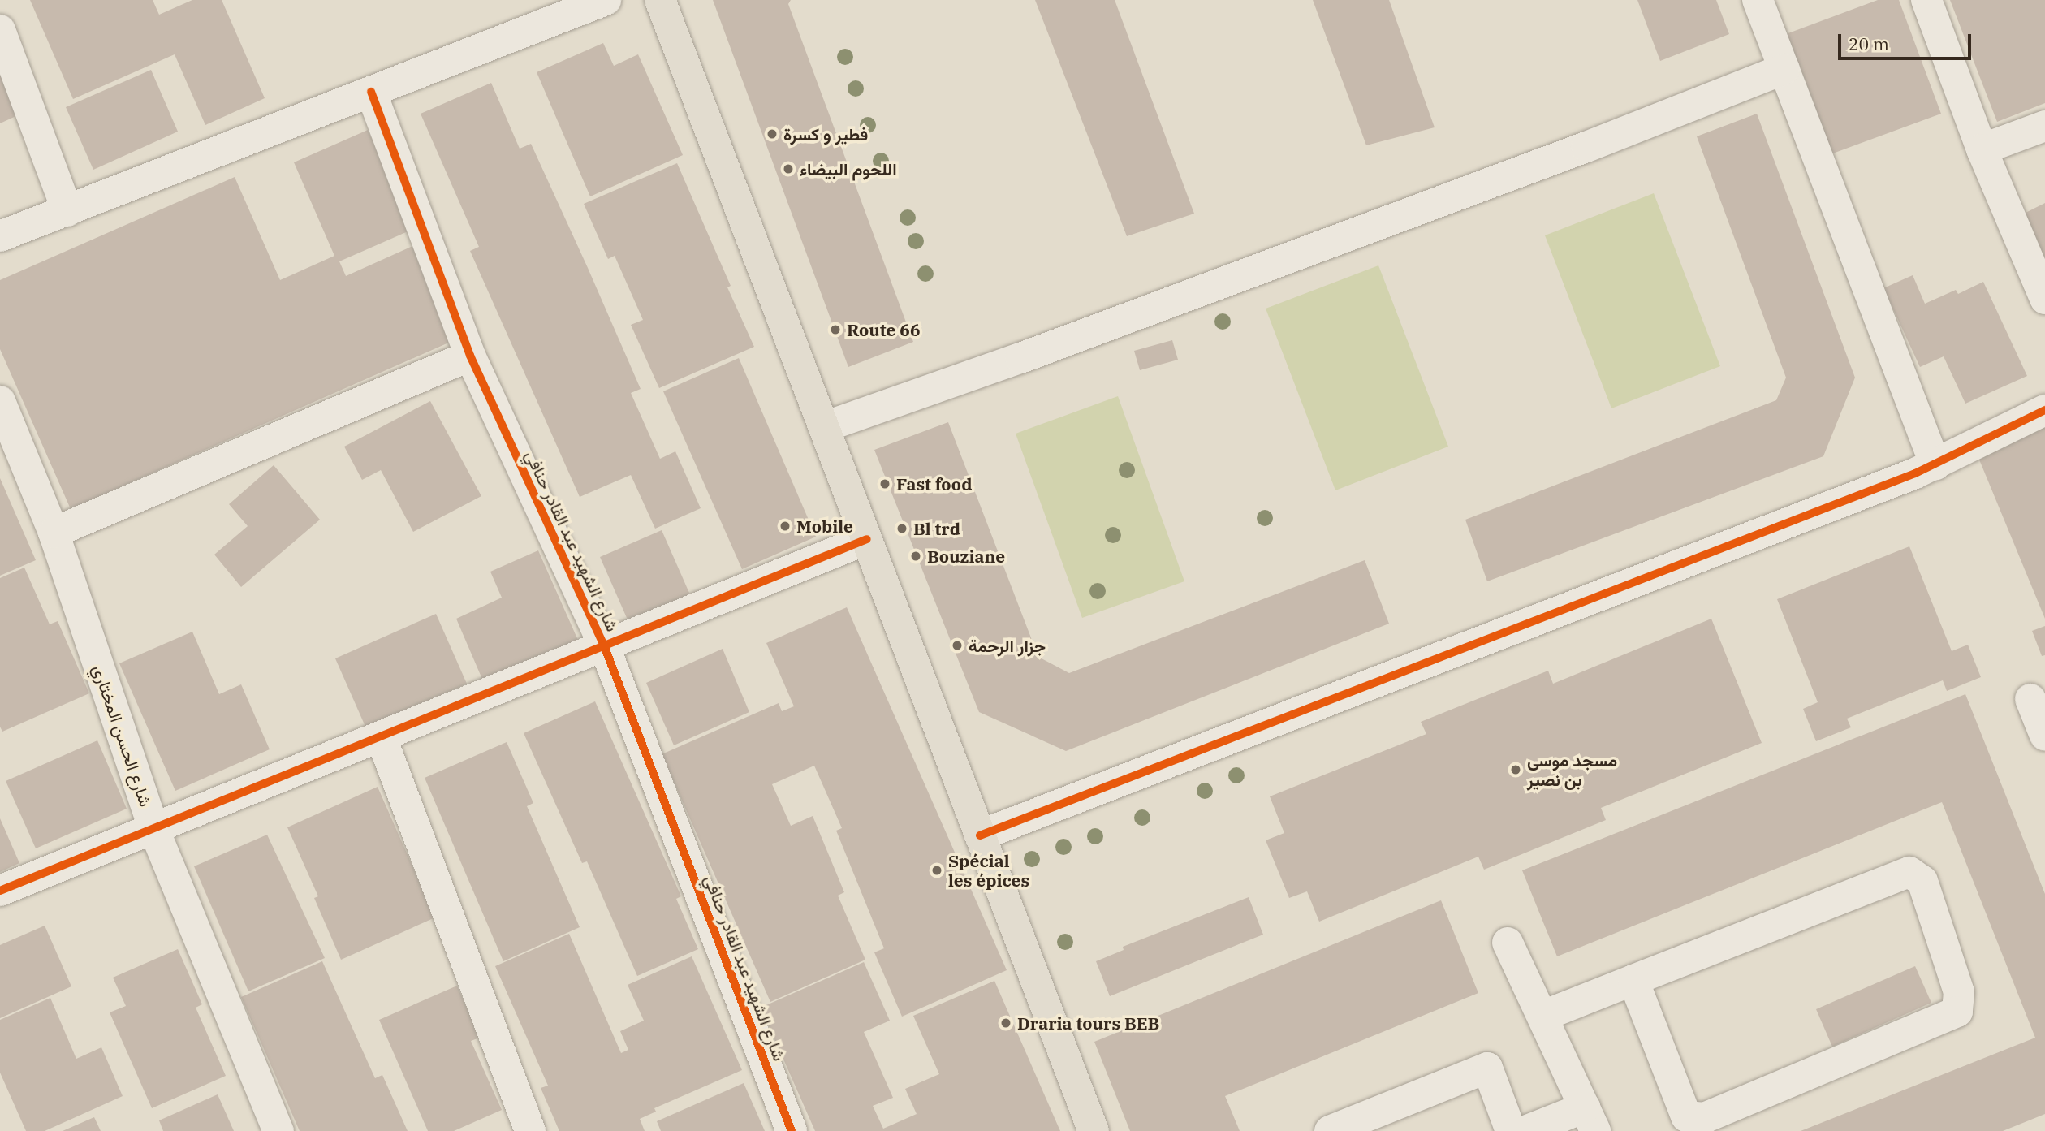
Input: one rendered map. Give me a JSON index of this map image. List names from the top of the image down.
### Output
{
  "streets": {
    "street": ["شارع الشهيد عبد القادر حنافي", "شارع الحسن المختاري"]
  },
  "places": [
    "فطير و كسرة",
    "اللحوم البيضاء",
    "Route 66",
    "Fast food",
    "Mobile",
    "Bl trd",
    "Bouziane",
    "جزار الرحمة",
    "مسجد موسى بن نصير",
    "Spécial les épices",
    "Draria tours BEB"
  ],
  "scale_bar": "20 m"
}
